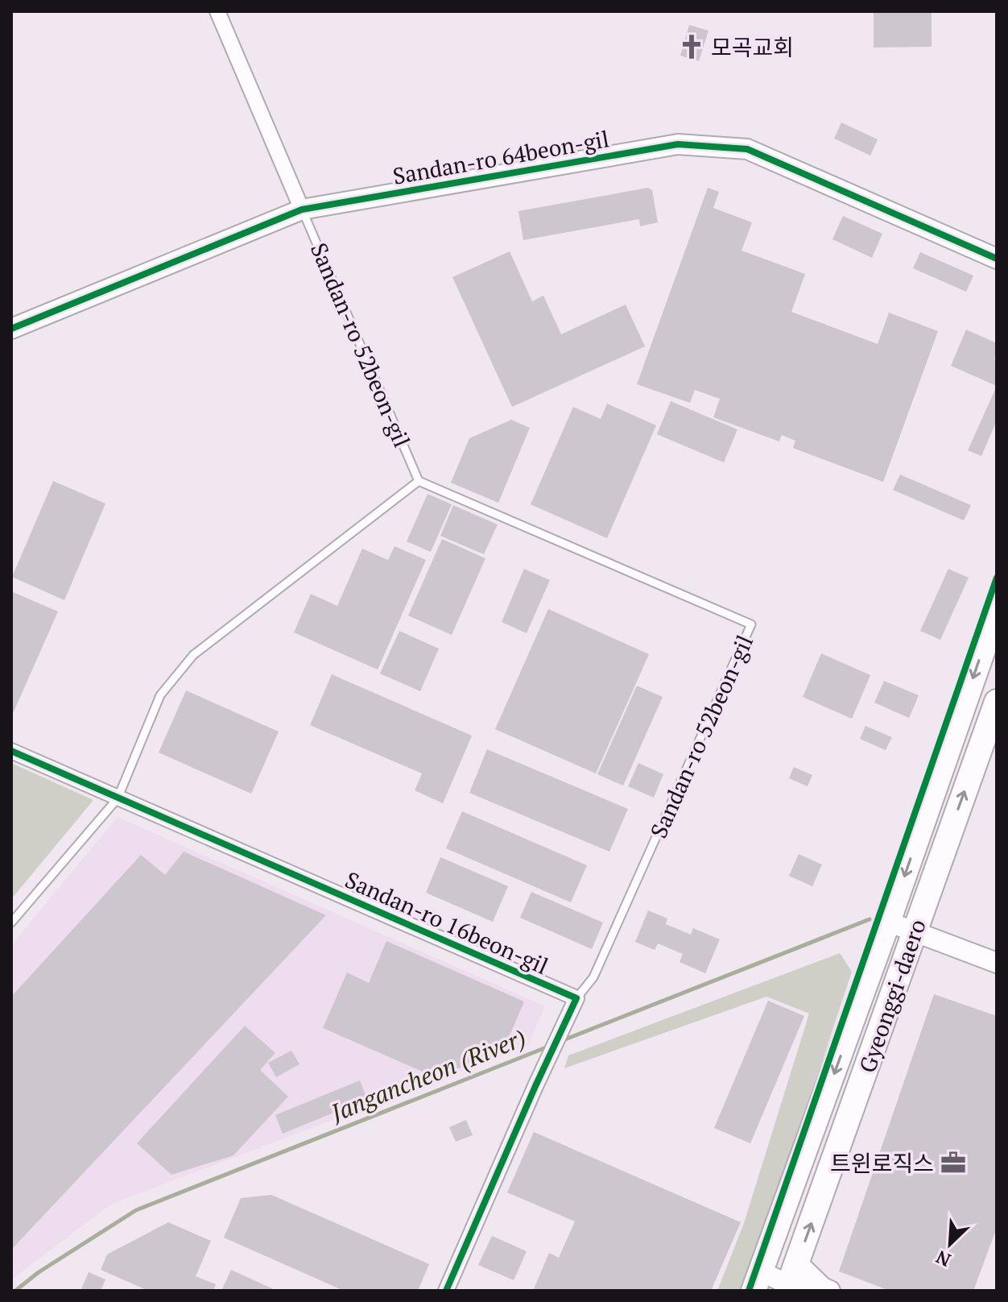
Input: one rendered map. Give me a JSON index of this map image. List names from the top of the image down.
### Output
{
  "streets": {
    "main road": ["Gyeonggi-daero"],
    "street": ["Sandan-ro 64beon-gil", "Sandan-ro 16beon-gil"],
    "lane": ["Sandan-ro 52beon-gil"]
  },
  "crossings": [
    ["Sandan-ro 64beon-gil", "Sandan-ro 52beon-gil"],
    ["Sandan-ro 52beon-gil", "Sandan-ro 16beon-gil"]
  ],
  "water": ["Jangancheon (River)"],
  "places": {
    "church": ["모곡교회"],
    "office": ["트윈로직스"]
  },
  "north": "bottom left"
}
